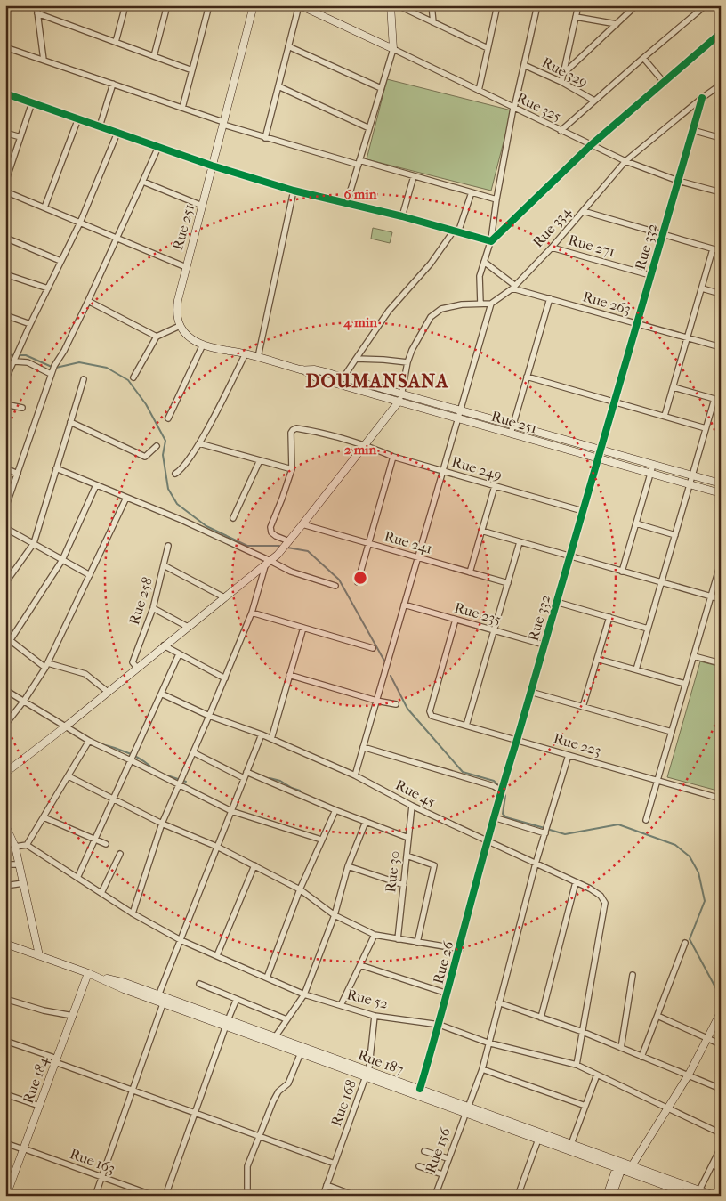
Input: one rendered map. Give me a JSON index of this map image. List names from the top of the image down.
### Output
{
  "streets": {
    "street": [
      "Rue 329",
      "Rue 325",
      "Rue 251",
      "Rue 334",
      "Rue 271",
      "Rue 332",
      "Rue 263",
      "Rue 249",
      "Rue 241",
      "Rue 258",
      "Rue 235",
      "Rue 223",
      "Rue 45",
      "Rue 30",
      "Rue 26",
      "Rue 52",
      "Rue 187",
      "Rue 184",
      "Rue 168",
      "Rue 156",
      "Rue 163"
    ]
  },
  "crossings": [
    ["Rue 325", "Rue 334"],
    ["Rue 325", "Rue 332"],
    ["Rue 251", "Rue 332"],
    ["Rue 334", "Rue 271"],
    ["Rue 334", "Rue 332"],
    ["Rue 334", "Rue 263"],
    ["Rue 271", "Rue 332"],
    ["Rue 332", "Rue 263"],
    ["Rue 332", "Rue 249"],
    ["Rue 332", "Rue 235"],
    ["Rue 332", "Rue 223"],
    ["Rue 332", "Rue 45"],
    ["Rue 332", "Rue 26"],
    ["Rue 235", "Rue 223"],
    ["Rue 223", "Rue 156"],
    ["Rue 45", "Rue 30"],
    ["Rue 45", "Rue 26"],
    ["Rue 45", "Rue 156"],
    ["Rue 26", "Rue 52"],
    ["Rue 26", "Rue 187"],
    ["Rue 52", "Rue 168"],
    ["Rue 52", "Rue 156"],
    ["Rue 187", "Rue 184"],
    ["Rue 187", "Rue 168"],
    ["Rue 187", "Rue 156"],
    ["Rue 184", "Rue 163"]
  ],
  "districts": ["DOUMANSANA"],
  "rings": ["6 min", "4 min", "2 min"]
}
